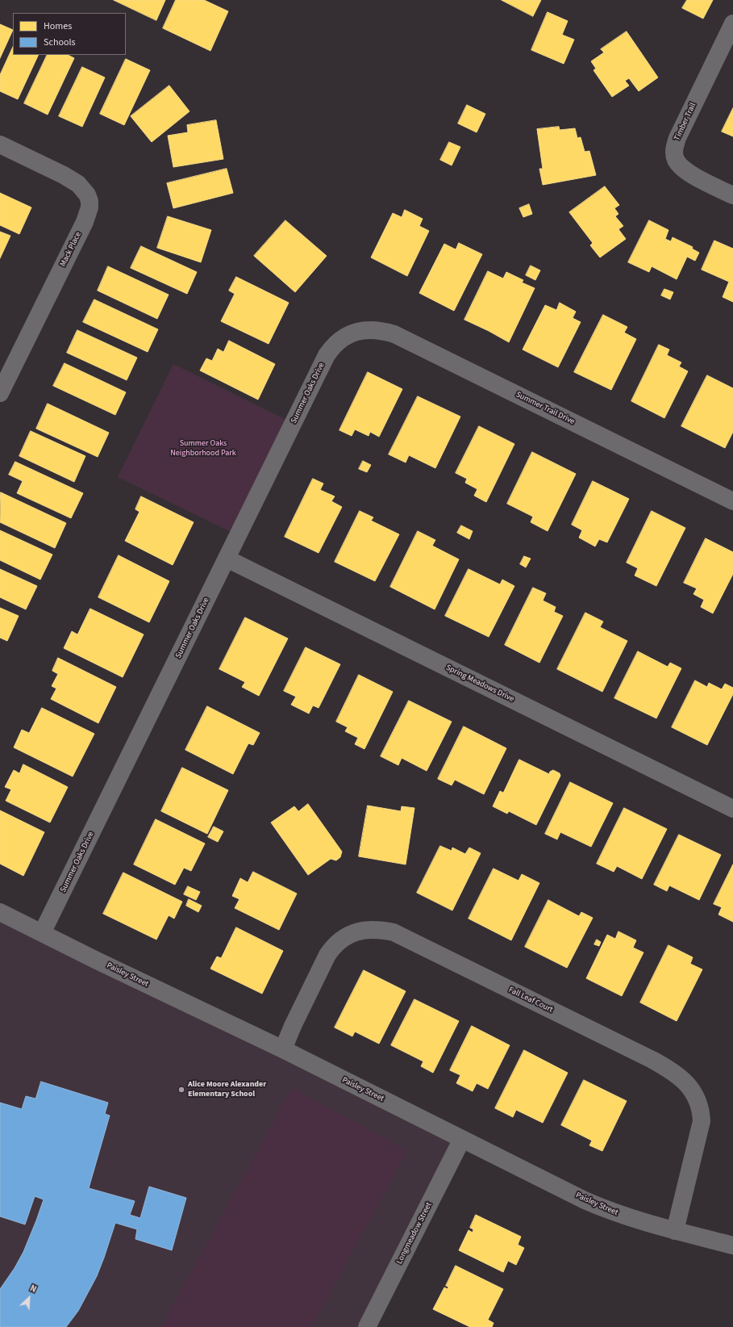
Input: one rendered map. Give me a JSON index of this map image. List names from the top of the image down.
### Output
{
  "streets": {
    "street": [
      "Timber Trail",
      "Mack Place",
      "Summer Oaks Drive",
      "Summer Trail Drive",
      "Spring Meadows Drive",
      "Paisley Street",
      "Fall Leaf Court",
      "Longmeadow Street"
    ]
  },
  "crossings": [
    ["Summer Oaks Drive", "Summer Trail Drive"],
    ["Summer Oaks Drive", "Spring Meadows Drive"],
    ["Summer Oaks Drive", "Paisley Street"],
    ["Paisley Street", "Fall Leaf Court"],
    ["Paisley Street", "Longmeadow Street"]
  ],
  "parks": ["Summer Oaks Neighborhood Park"],
  "places": ["Alice Moore Alexander Elementary School"],
  "legend": ["Homes", "Schools"],
  "north": "top right"
}
